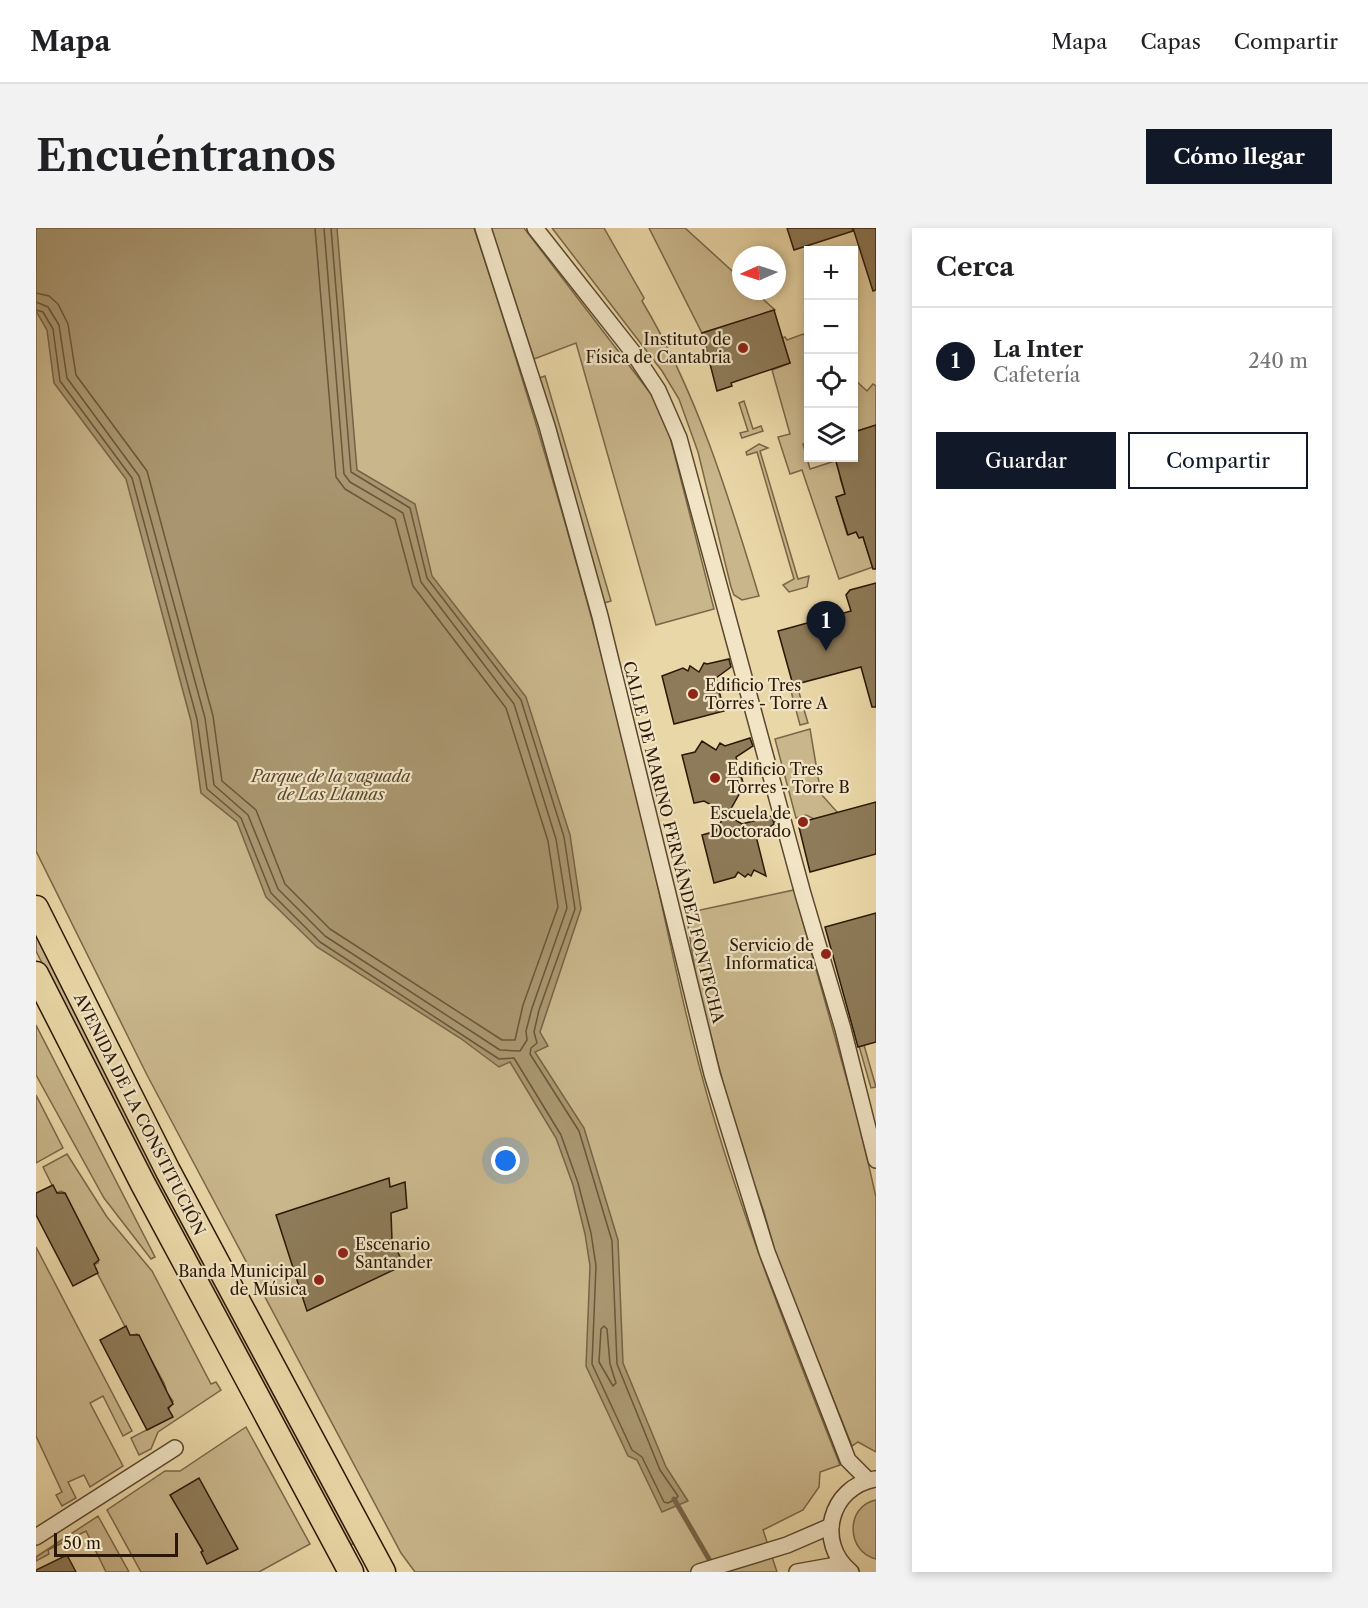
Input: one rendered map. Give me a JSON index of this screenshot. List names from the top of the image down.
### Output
{
  "streets": {
    "main road": ["AVENIDA DE LA CONSTITUCIÓN"],
    "street": ["CALLE DE MARINO FERNÁNDEZ FONTECHA"]
  },
  "parks": ["Parque de la vaguada de Las Llamas"],
  "places": [
    "Instituto de Física de Cantabria",
    "Edificio Tres Torres - Torre A",
    "Edificio Tres Torres - Torre B",
    "Escuela de Doctorado",
    "Servicio de Informatica",
    "Escenario Santander",
    "Banda Municipal de Música"
  ],
  "scale_bar": "50 m",
  "north": "left",
  "page": {
    "header": "Mapa",
    "nav": ["Mapa", "Capas", "Compartir"],
    "buttons": [
      "Cómo llegar",
      ["Guardar", "Compartir"]
    ],
    "title": "Encuéntranos",
    "heading": "Cerca",
    "map_buttons": ["+", "−"],
    "list": [
      {
        "mark": "1",
        "name": "La Inter",
        "note": "Cafetería",
        "value": "240 m"
      }
    ],
    "pins": "1",
    "scale": "50 m"
  }
}
